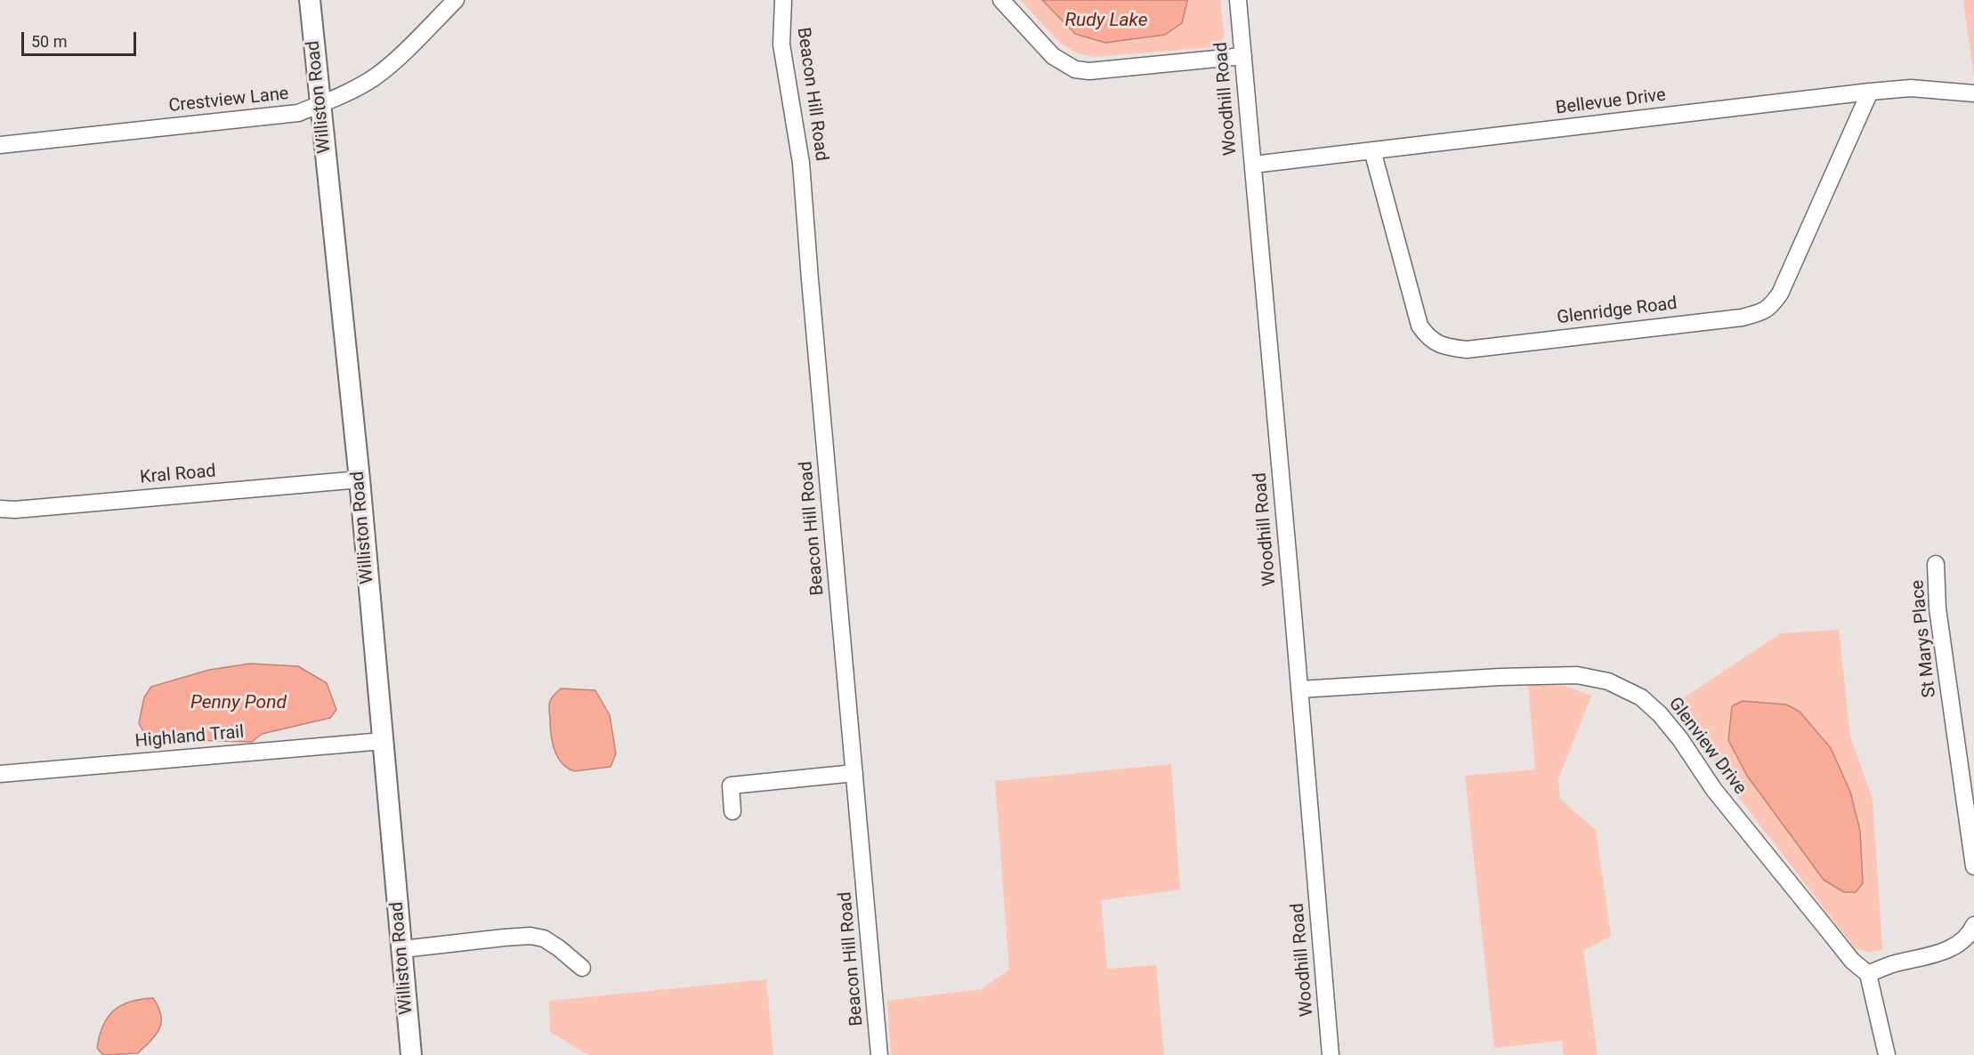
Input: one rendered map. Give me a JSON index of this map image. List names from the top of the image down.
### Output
{
  "streets": {
    "main road": ["Williston Road"],
    "street": [
      "Beacon Hill Road",
      "Woodhill Road",
      "Crestview Lane",
      "Bellevue Drive",
      "Glenridge Road",
      "Kral Road",
      "St Marys Place",
      "Highland Trail",
      "Glenview Drive"
    ]
  },
  "crossings": [
    ["Williston Road", "Crestview Lane"],
    ["Williston Road", "Kral Road"],
    ["Williston Road", "Highland Trail"],
    ["Woodhill Road", "Bellevue Drive"],
    ["Woodhill Road", "Glenview Drive"],
    ["Bellevue Drive", "Glenridge Road"]
  ],
  "water": ["Rudy Lake", "Penny Pond"],
  "scale_bar": "50 m"
}
